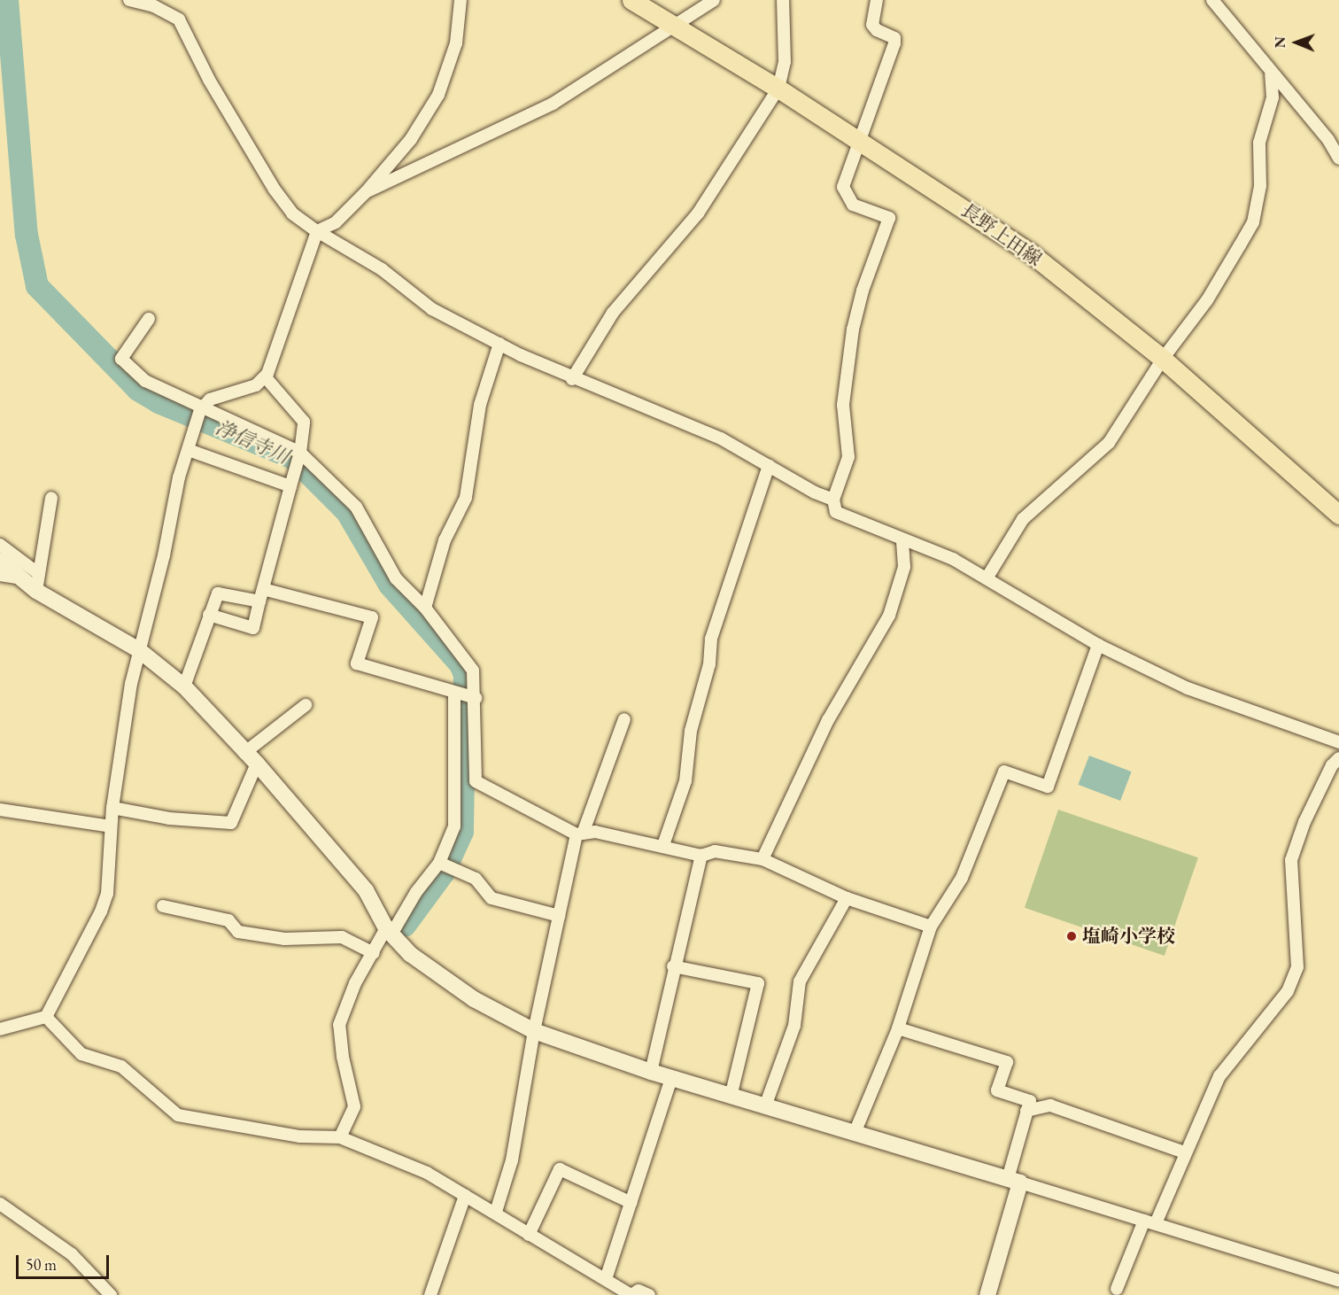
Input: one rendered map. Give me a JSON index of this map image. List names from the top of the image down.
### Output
{
  "streets": {
    "main road": ["長野上田線"]
  },
  "water": ["浄信寺川"],
  "places": ["塩崎小学校"],
  "scale_bar": "50 m",
  "north": "left"
}
